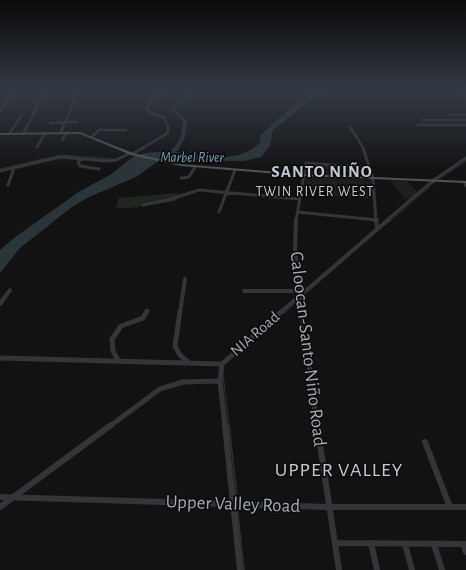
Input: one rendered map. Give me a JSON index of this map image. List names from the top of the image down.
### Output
{
  "streets": {
    "street": ["NIA Road", "Caloocan-Santo Niño Road", "Upper Valley Road"]
  },
  "crossings": [
    ["NIA Road", "Caloocan-Santo Niño Road"],
    ["NIA Road", "Upper Valley Road"],
    ["Caloocan-Santo Niño Road", "Upper Valley Road"]
  ],
  "districts": ["SANTO NIÑO", "TWIN RIVER WEST", "UPPER VALLEY"],
  "water": ["Marbel River"]
}
